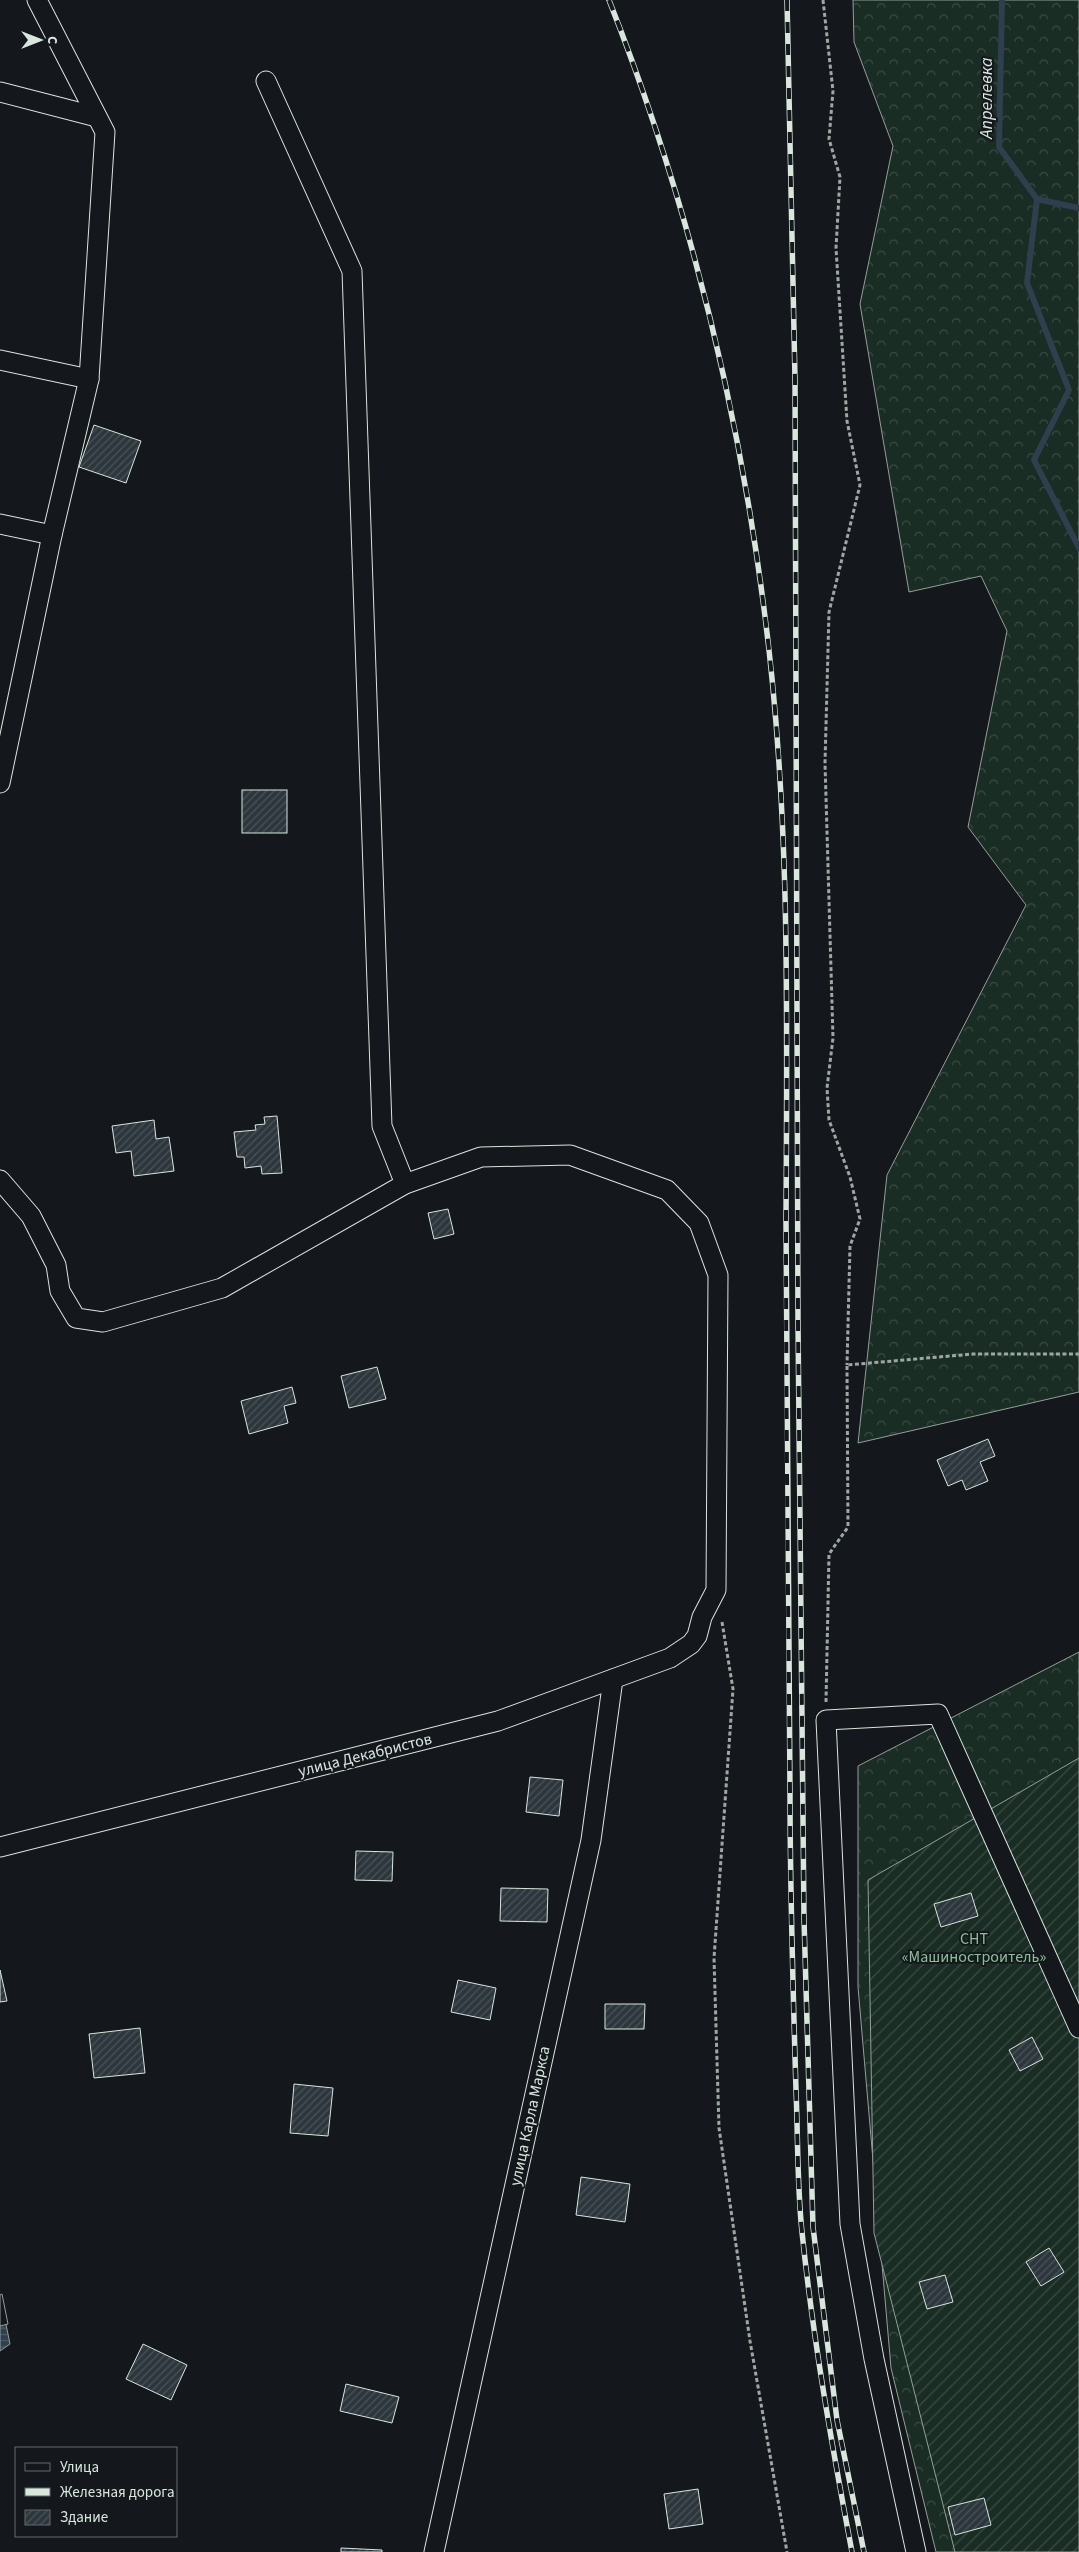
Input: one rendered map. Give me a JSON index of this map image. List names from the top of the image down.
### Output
{
  "streets": {
    "street": ["улица Декабристов", "улица Карла Маркса"]
  },
  "crossings": [
    ["улица Декабристов", "улица Карла Маркса"]
  ],
  "water": ["Апрелевка"],
  "parks": ["СНТ «Машиностроитель»"],
  "legend": ["Улица", "Железная дорога", "Здание"],
  "north": "right"
}
